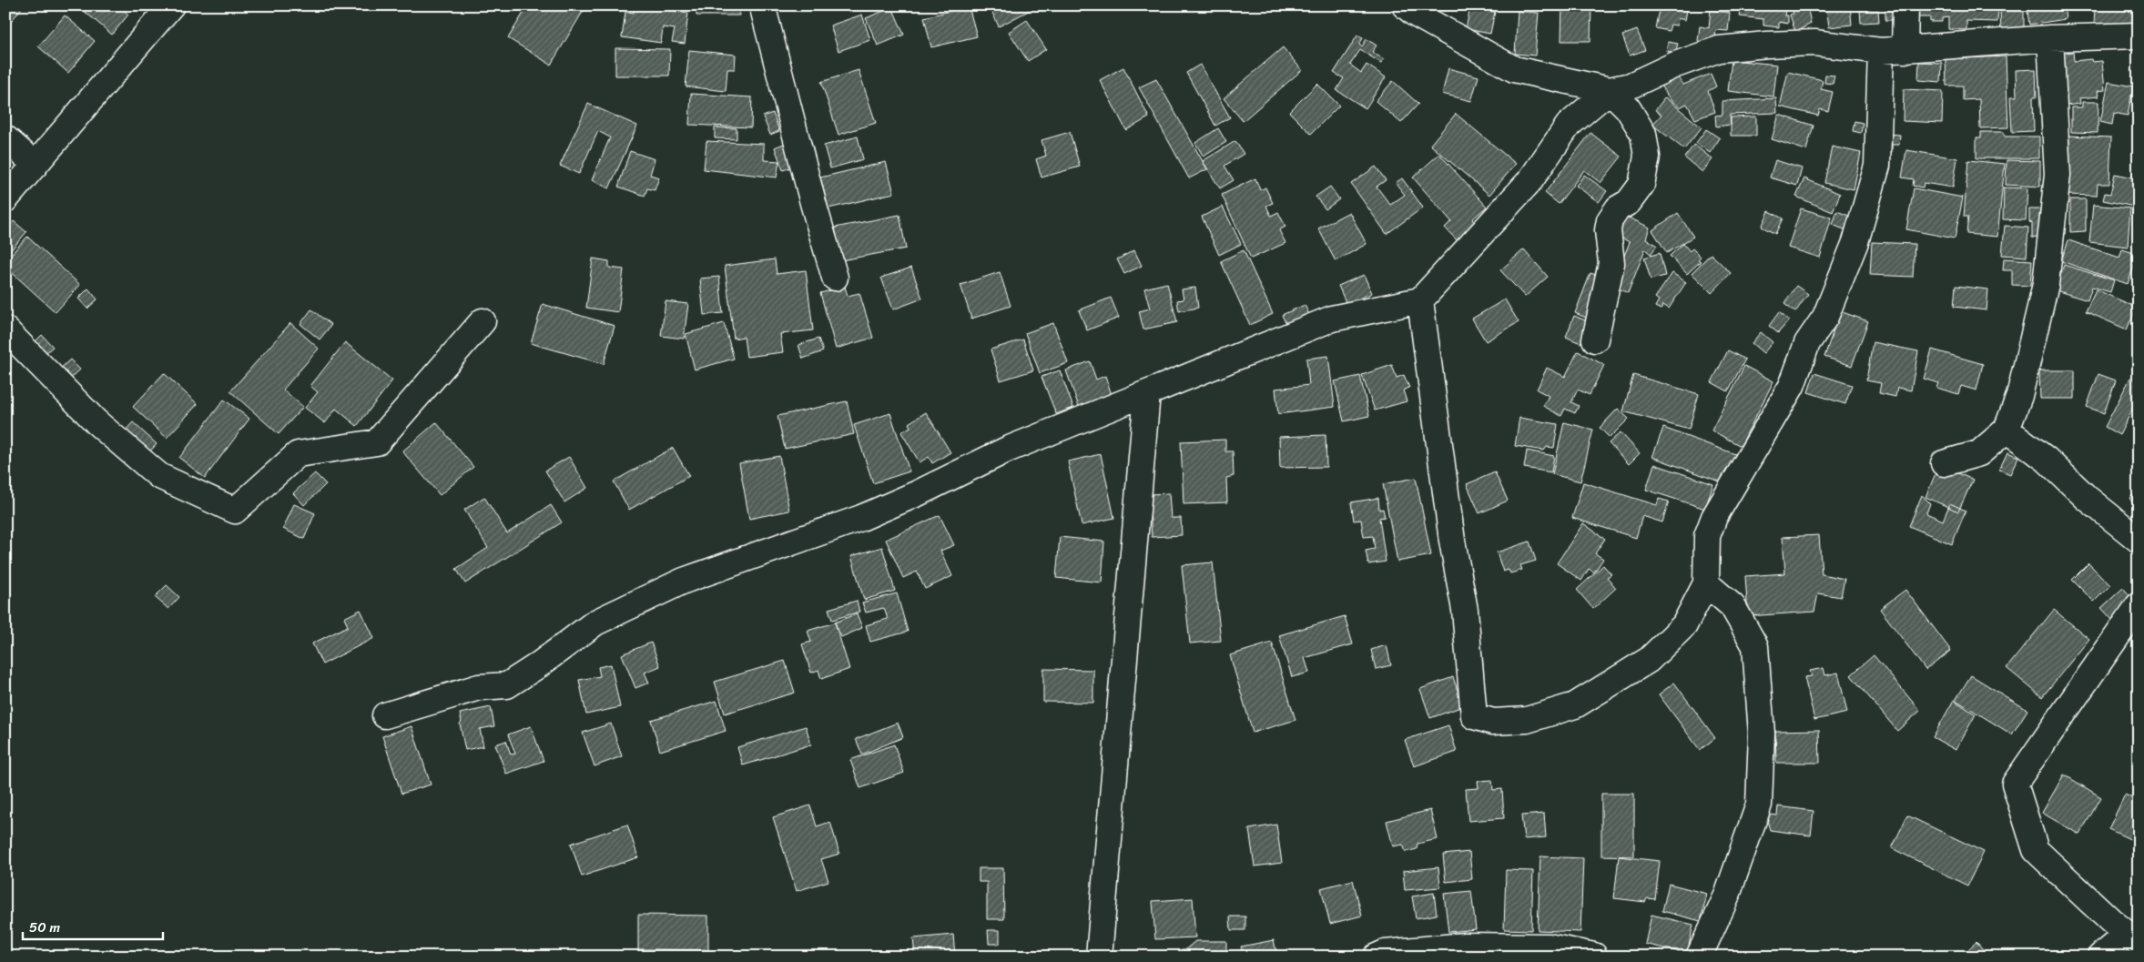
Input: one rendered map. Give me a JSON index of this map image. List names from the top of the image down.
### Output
{
  "scale_bar": "50 m"
}
